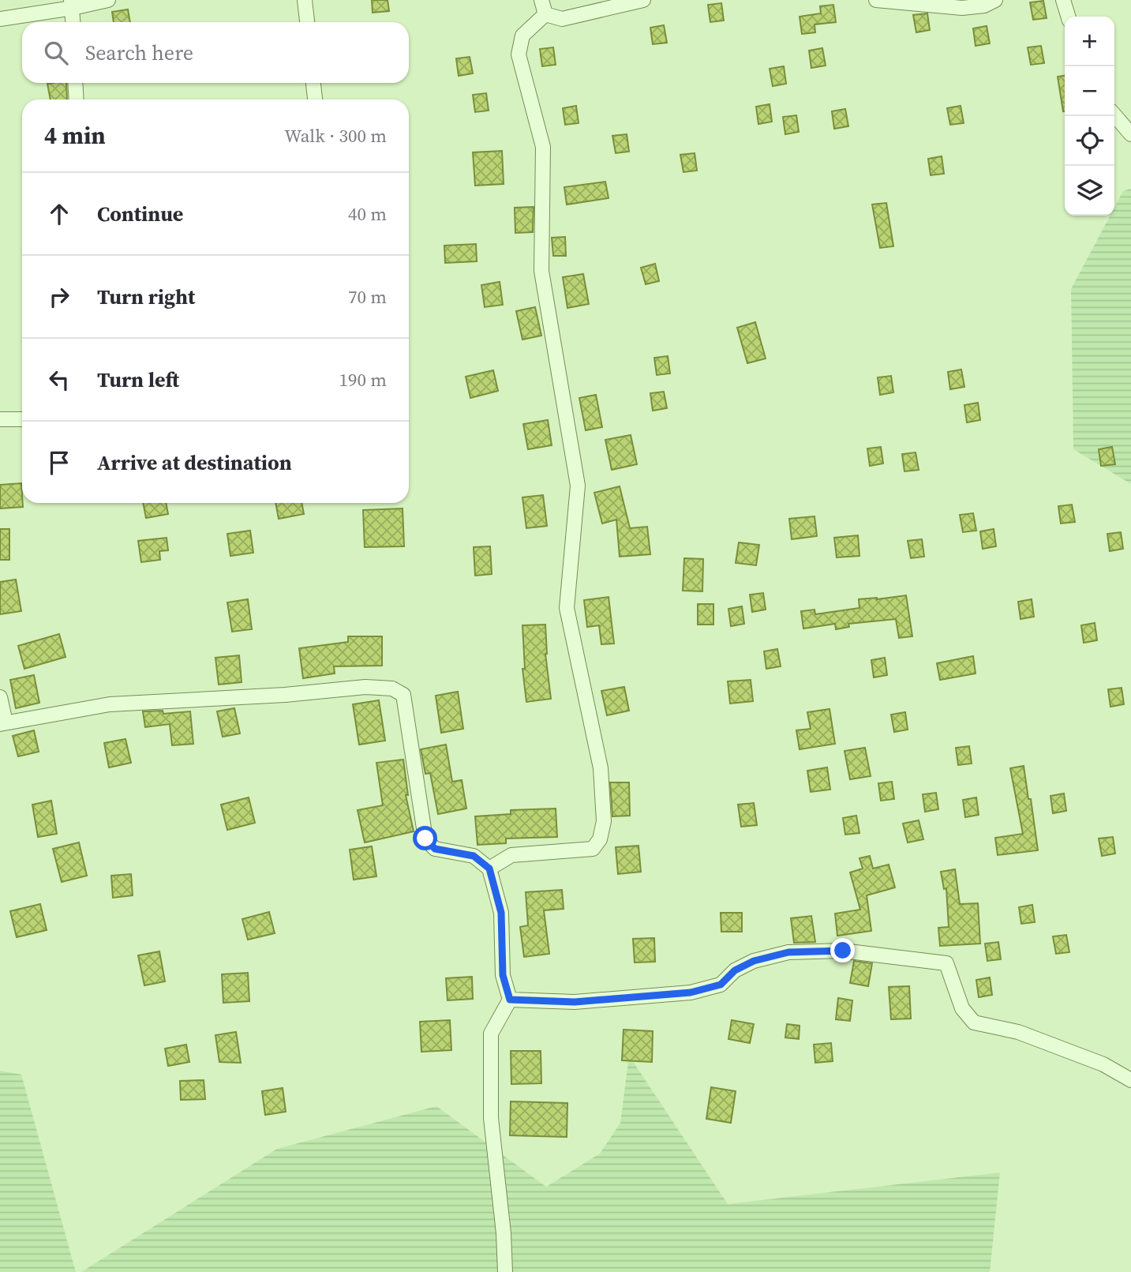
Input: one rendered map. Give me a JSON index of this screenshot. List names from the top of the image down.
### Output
{
  "page": {
    "map_buttons": ["+", "−"],
    "search": "Search here",
    "heading": ["4 min", "Walk · 300 m"],
    "list": [
      ["Continue", "40 m"],
      ["Turn right", "70 m"],
      ["Turn left", "190 m"],
      "Arrive at destination"
    ]
  }
}
